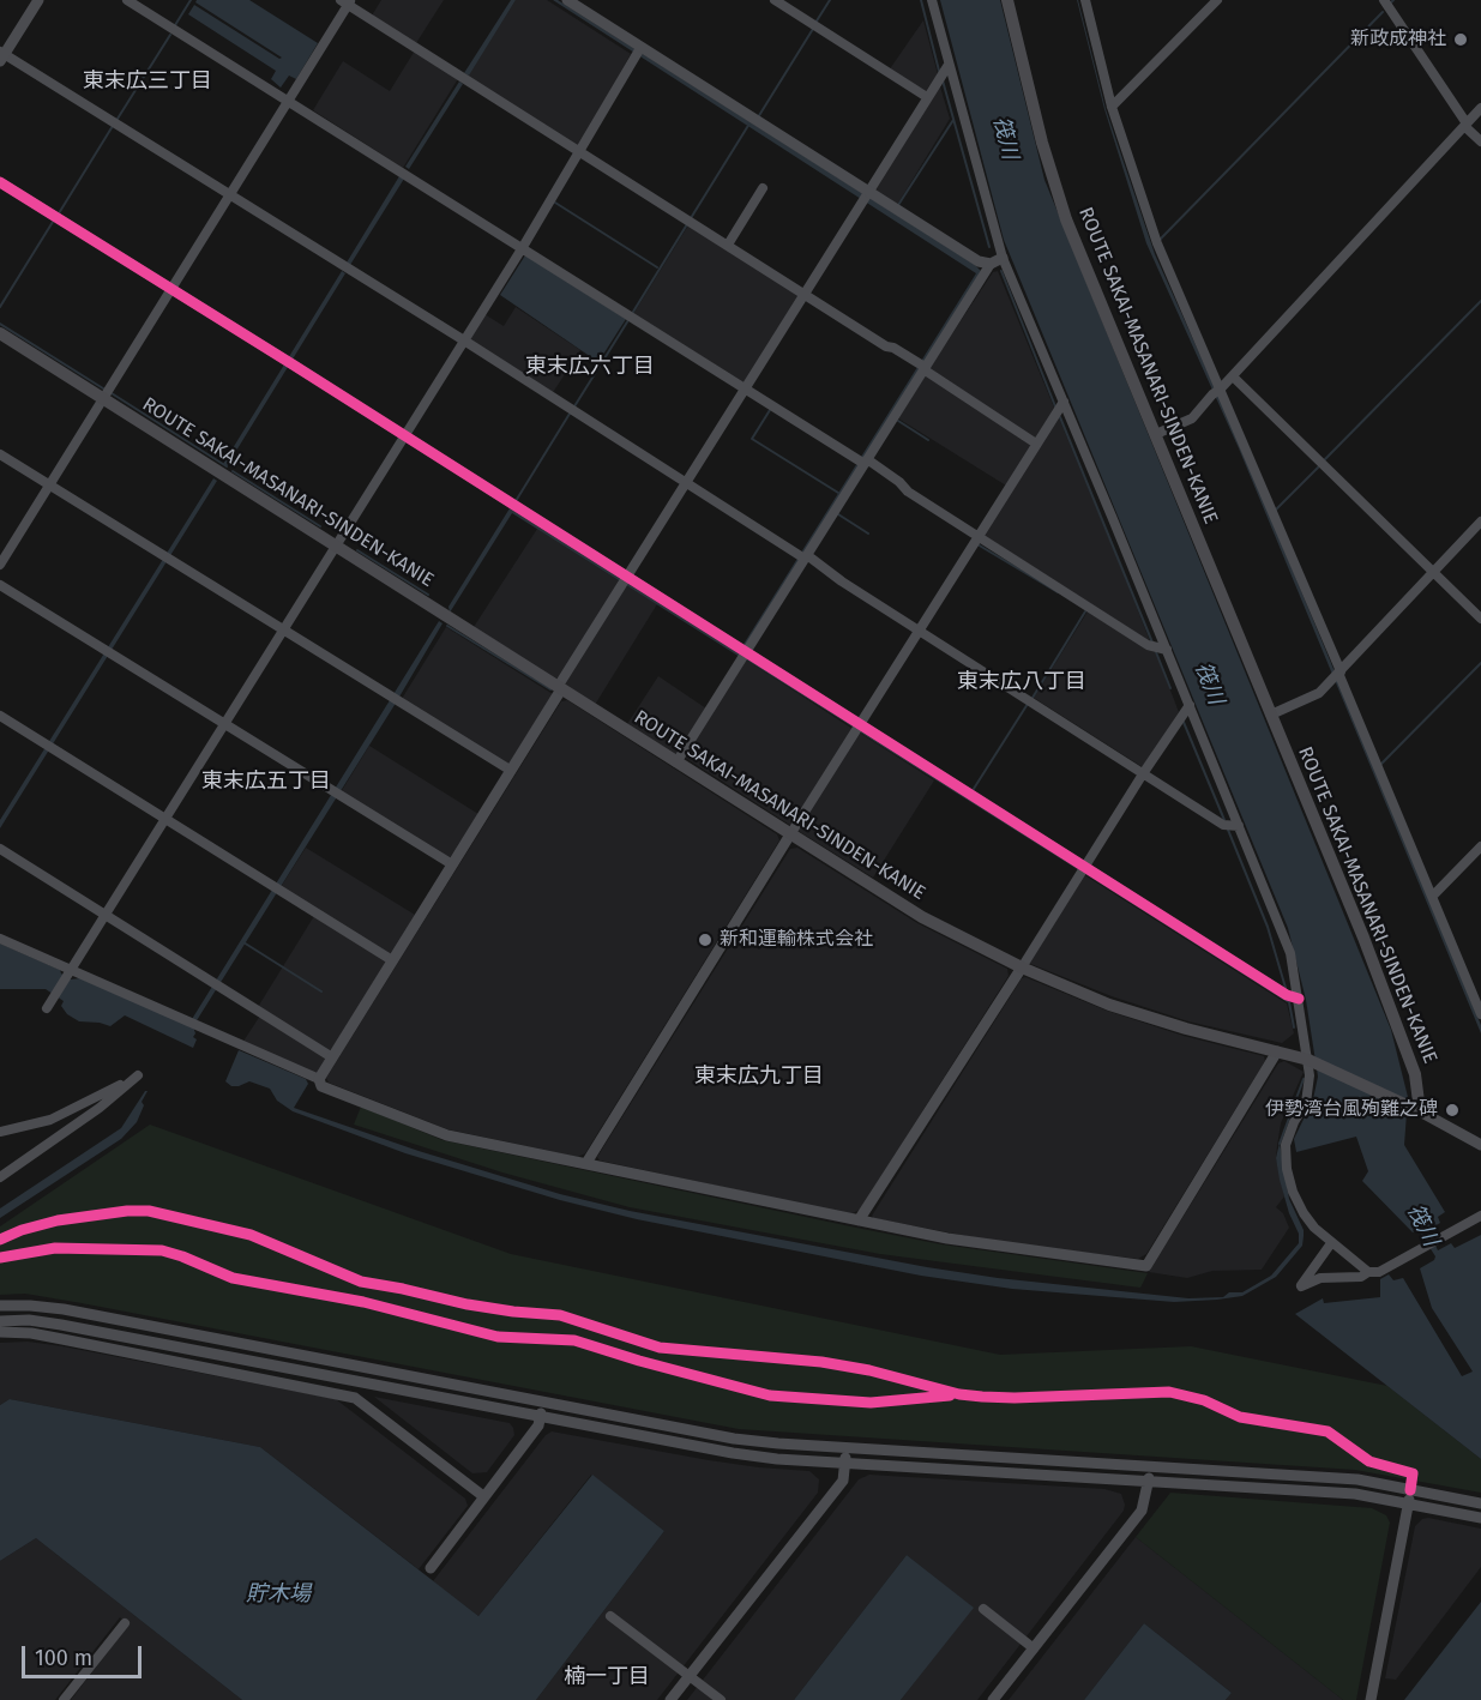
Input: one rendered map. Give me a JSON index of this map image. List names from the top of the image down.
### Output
{
  "streets": {
    "main road": ["ROUTE SAKAI-MASANARI-SINDEN-KANIE"]
  },
  "districts": [
    "東末広三丁目",
    "東末広六丁目",
    "東末広八丁目",
    "東末広五丁目",
    "東末広九丁目",
    "楠一丁目"
  ],
  "water": ["筏川", "貯木場"],
  "places": ["新政成神社", "新和運輸株式会社", "伊勢湾台風殉難之碑"],
  "scale_bar": "100 m"
}
